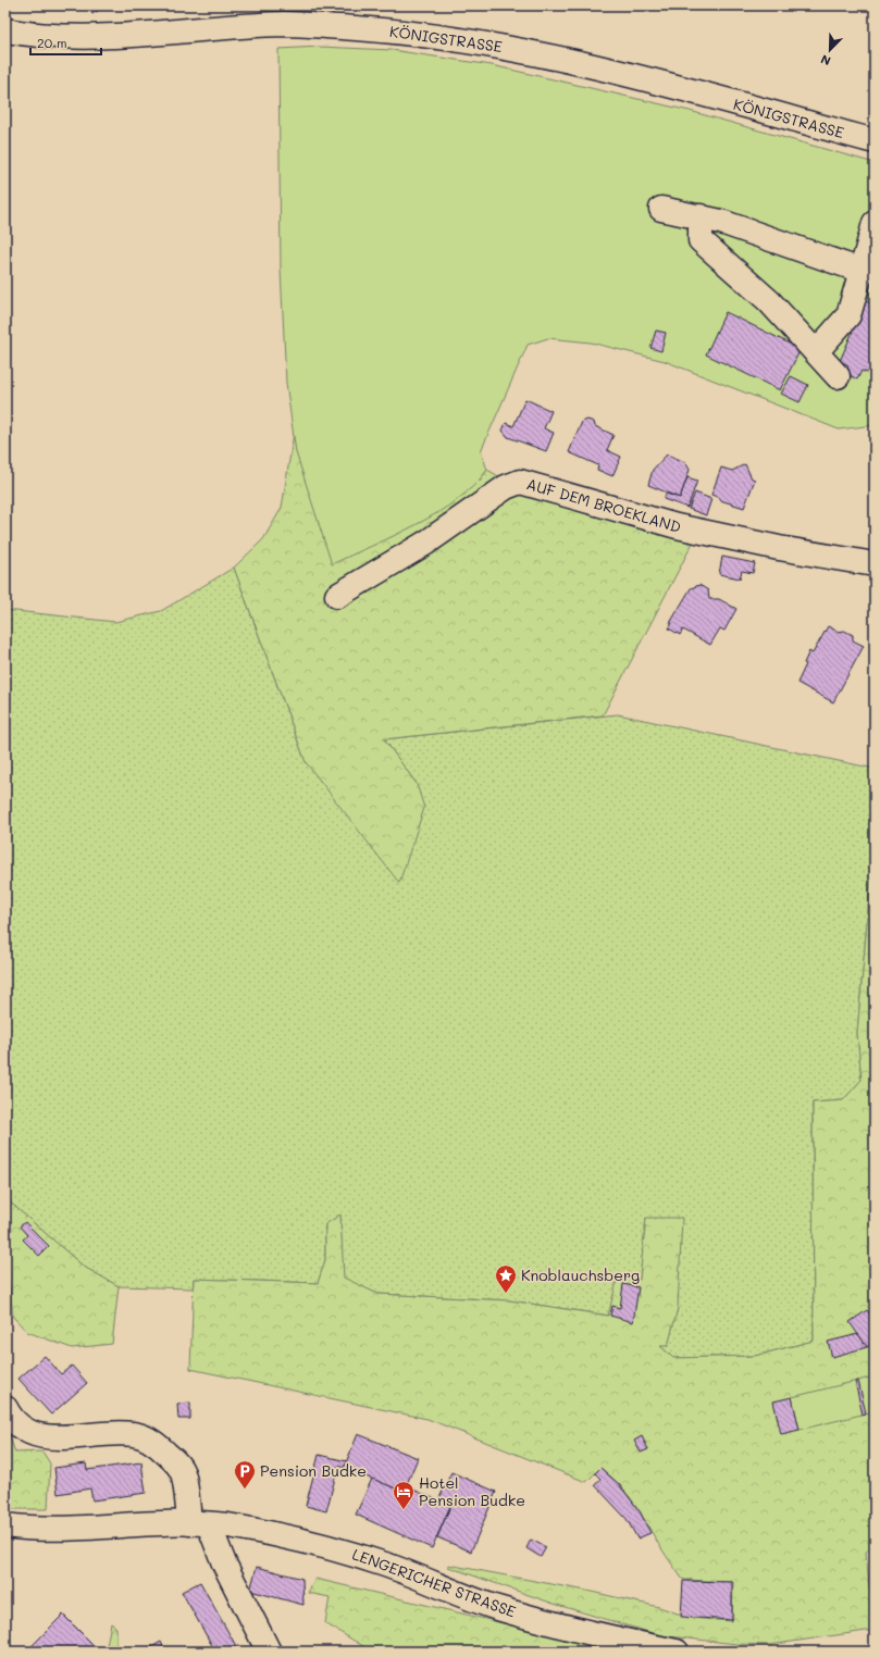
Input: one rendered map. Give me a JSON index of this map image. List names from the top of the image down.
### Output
{
  "streets": {
    "street": ["KÖNIGSTRASSE", "AUF DEM BROEKLAND", "LENGERICHER STRASSE"]
  },
  "places": {
    "place": ["Knoblauchsberg"],
    "parking": ["Pension Budke"],
    "hotel": ["Hotel Pension Budke"]
  },
  "scale_bar": "20 m",
  "north": "bottom left"
}
